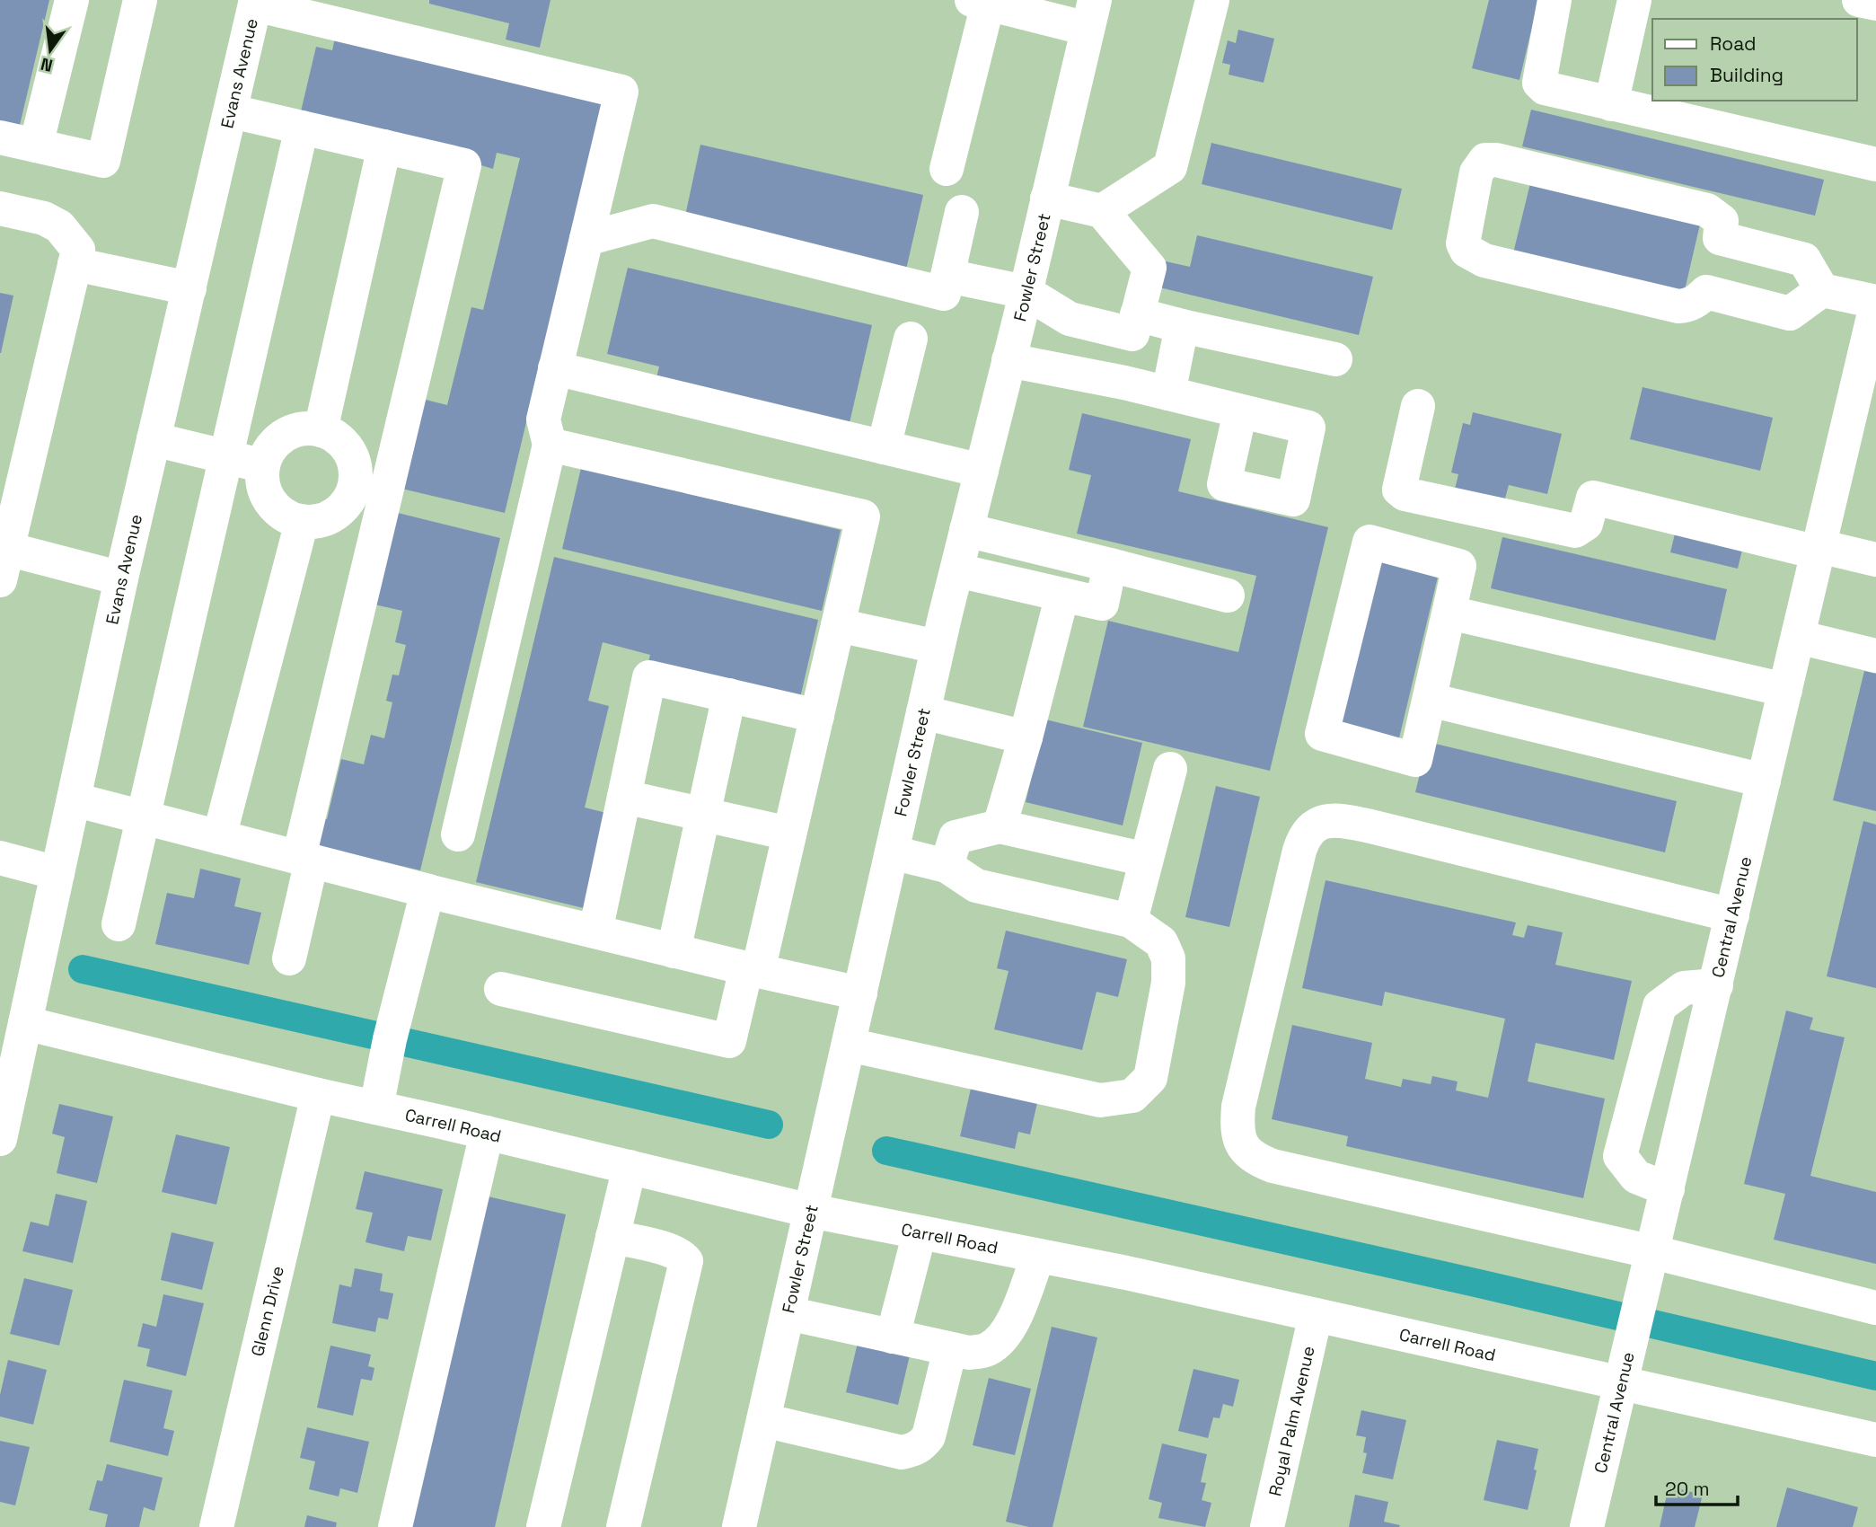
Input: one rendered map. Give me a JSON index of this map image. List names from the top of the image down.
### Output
{
  "streets": {
    "street": [
      "Evans Avenue",
      "Fowler Street",
      "Central Avenue",
      "Carrell Road",
      "Glenn Drive",
      "Royal Palm Avenue"
    ]
  },
  "crossings": [
    ["Evans Avenue", "Carrell Road"],
    ["Fowler Street", "Carrell Road"],
    ["Central Avenue", "Carrell Road"],
    ["Carrell Road", "Glenn Drive"],
    ["Carrell Road", "Royal Palm Avenue"]
  ],
  "legend": ["Road", "Building"],
  "scale_bar": "20 m",
  "north": "bottom"
}
